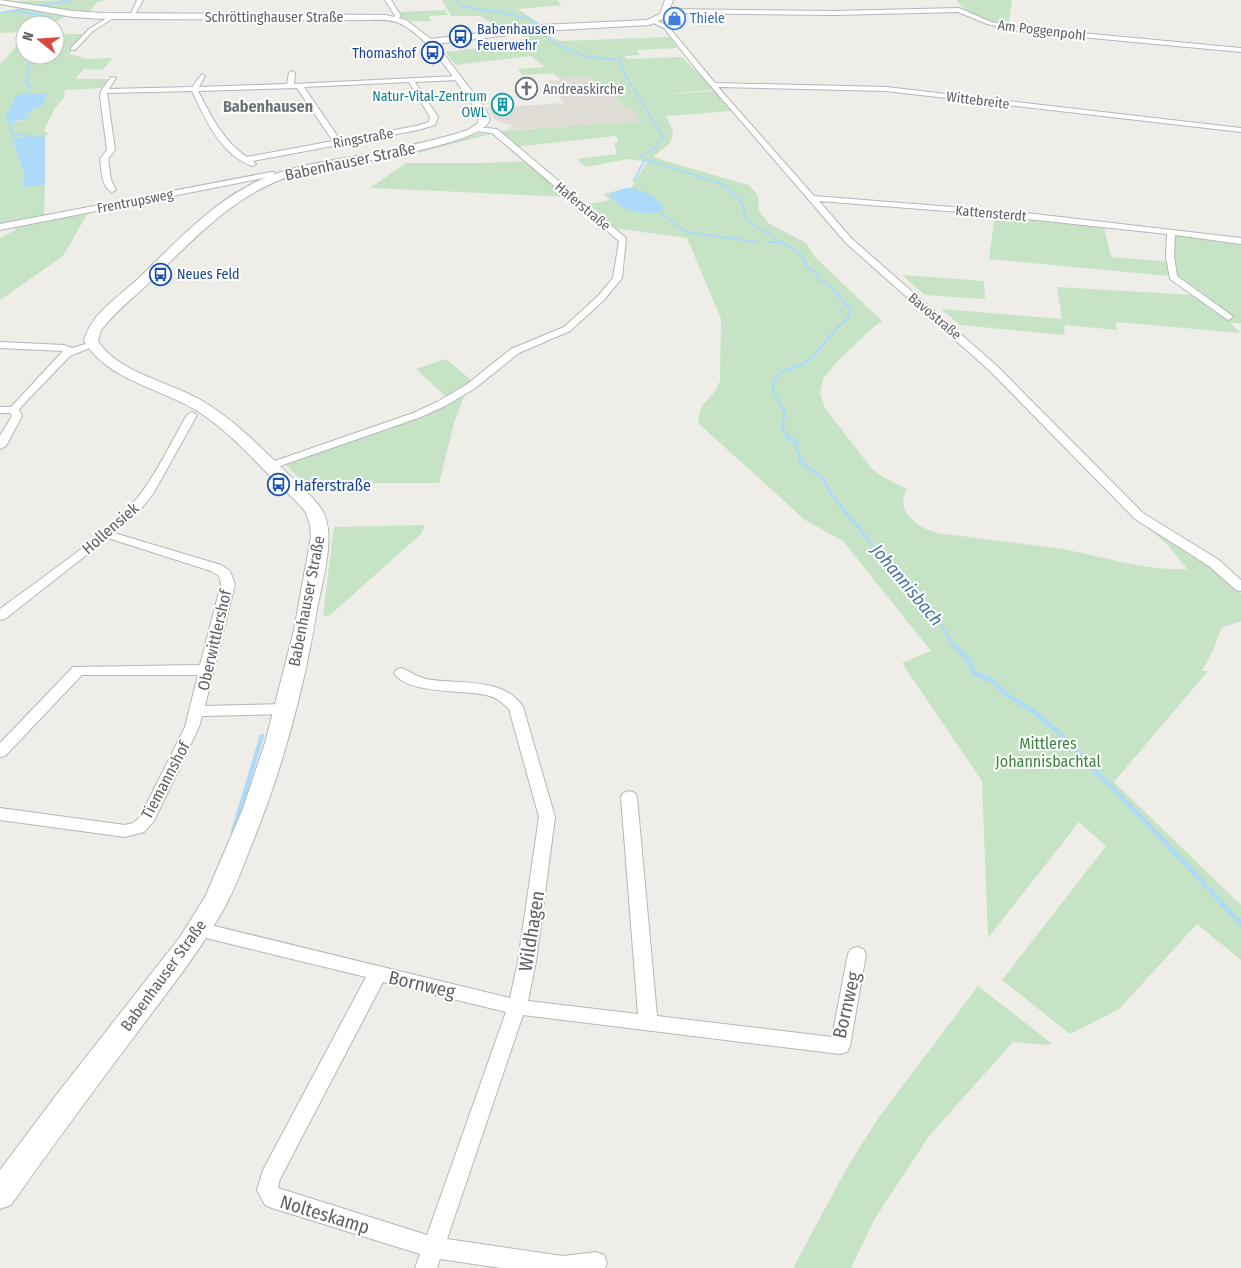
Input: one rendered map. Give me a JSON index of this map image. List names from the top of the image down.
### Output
{
  "streets": {
    "main road": ["Schröttinghauser Straße", "Babenhauser Straße"],
    "street": [
      "Am Poggenpohl",
      "Wittebreite",
      "Ringstraße",
      "Frentrupsweg",
      "Haferstraße",
      "Kattensterdt",
      "Bavostraße",
      "Hollensiek",
      "Oberwittlershof",
      "Tiemannshof",
      "Wildhagen",
      "Bornweg",
      "Nolteskamp"
    ]
  },
  "crossings": [
    ["Wittebreite", "Bavostraße"],
    ["Babenhauser Straße", "Frentrupsweg"],
    ["Babenhauser Straße", "Haferstraße"],
    ["Babenhauser Straße", "Bornweg"],
    ["Kattensterdt", "Bavostraße"],
    ["Hollensiek", "Oberwittlershof"],
    ["Oberwittlershof", "Tiemannshof"],
    ["Wildhagen", "Bornweg"],
    ["Wildhagen", "Nolteskamp"],
    ["Bornweg", "Nolteskamp"]
  ],
  "districts": ["Babenhausen"],
  "water": ["Johannisbach"],
  "parks": ["Mittleres Johannisbachtal"],
  "places": {
    "shop": ["Thiele"],
    "bus stop": [
      "Babenhausen Feuerwehr",
      "Thomashof",
      "Neues Feld",
      "Haferstraße"
    ],
    "church": ["Andreaskirche"],
    "building": ["Natur-Vital-Zentrum OWL"]
  },
  "north": "left"
}
